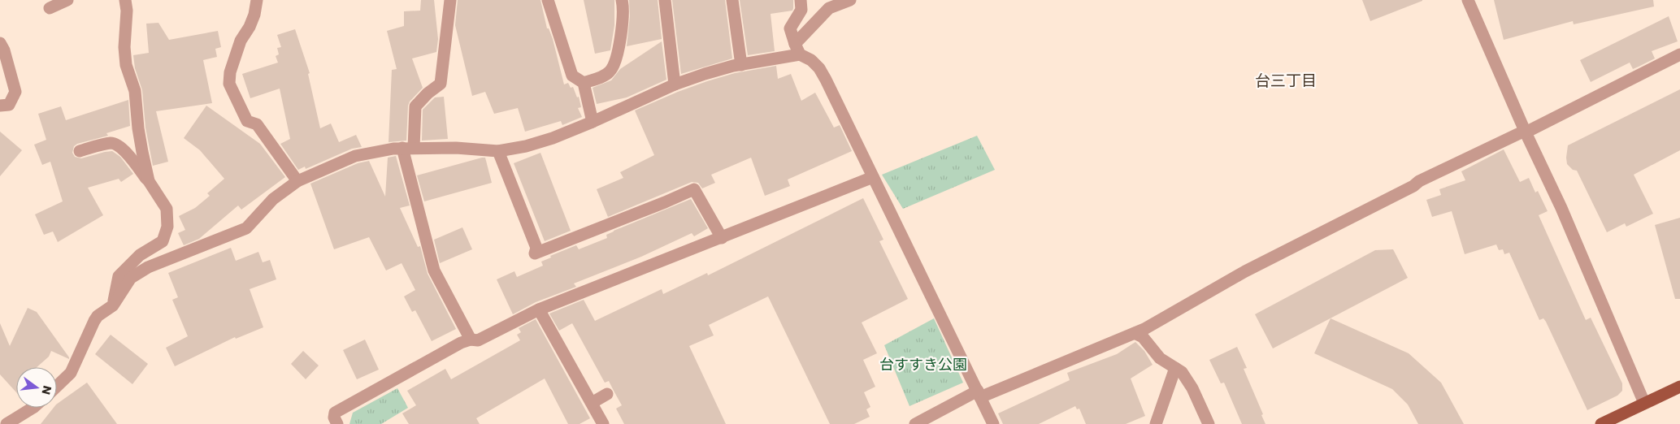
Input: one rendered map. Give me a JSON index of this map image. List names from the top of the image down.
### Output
{
  "districts": ["台三丁目"],
  "parks": ["台すすき公園"],
  "north": "right"
}
